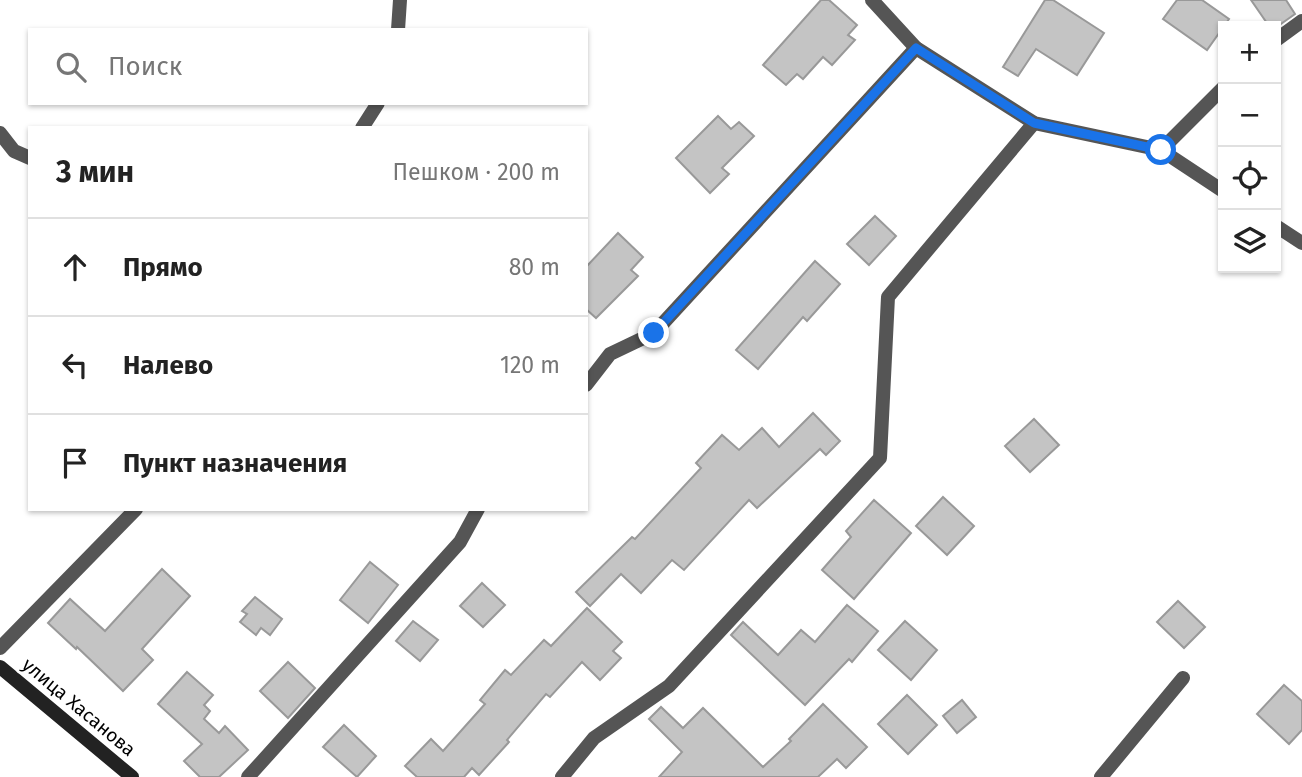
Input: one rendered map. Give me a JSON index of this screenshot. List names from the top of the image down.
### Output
{
  "streets": {
    "street": ["улица Хасанова"]
  },
  "page": {
    "map_buttons": ["+", "−"],
    "search": "Поиск",
    "heading": ["3 мин", "Пешком · 200 m"],
    "list": [
      ["Прямо", "80 m"],
      ["Налево", "120 m"],
      "Пункт назначения"
    ]
  }
}
